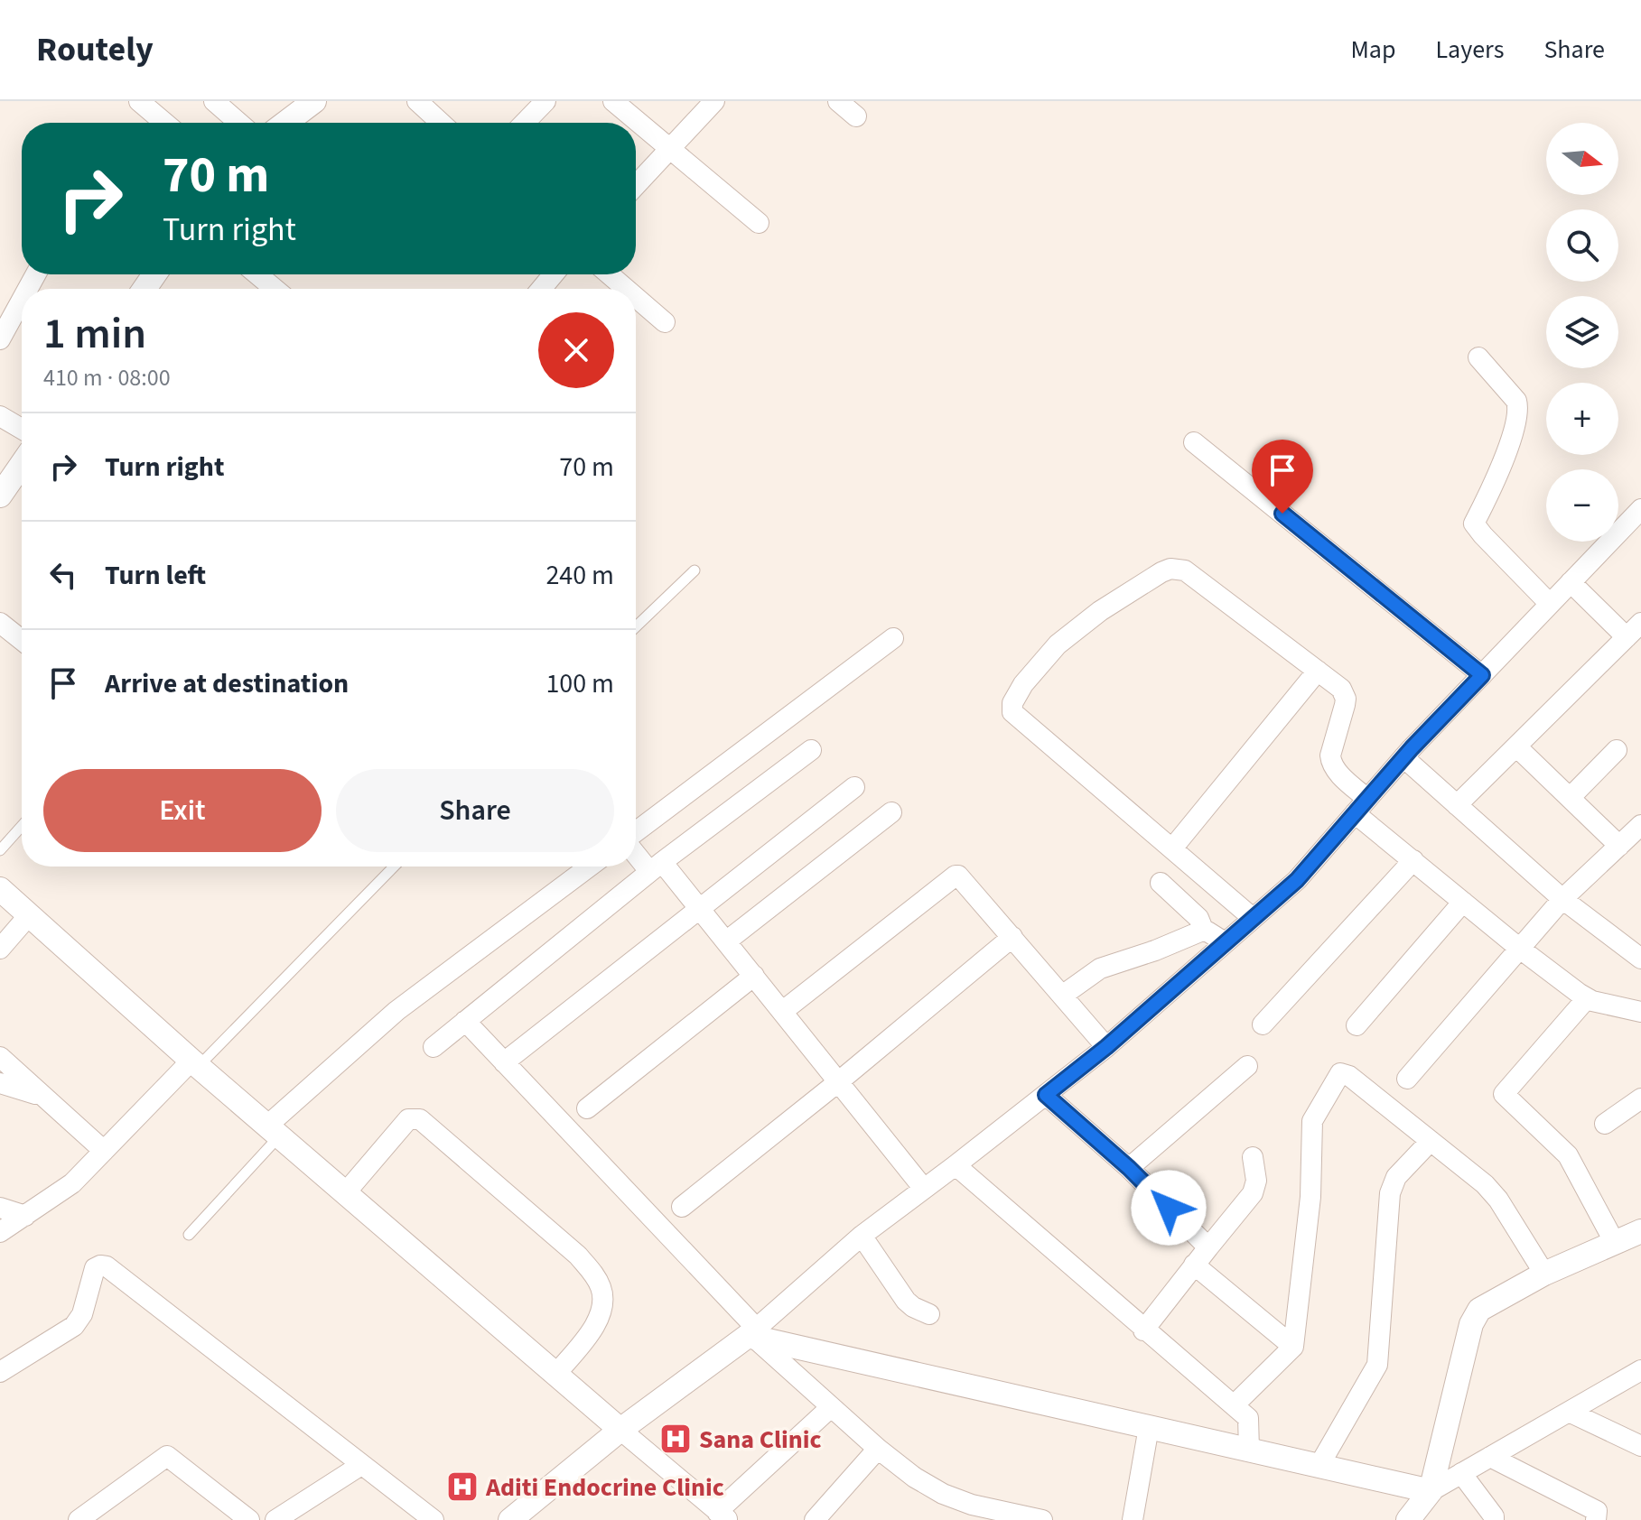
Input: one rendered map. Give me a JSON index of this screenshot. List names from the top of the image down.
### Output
{
  "places": {
    "hospital": ["Sana Clinic", "Aditi Endocrine Clinic"]
  },
  "north": "right",
  "page": {
    "header": "Routely",
    "nav": ["Map", "Layers", "Share"],
    "map_buttons": ["+", "−"],
    "turn": ["70 m", "Turn right"],
    "heading": ["1 min", "410 m · 08:00"],
    "list": [
      {
        "name": "Turn right",
        "value": "70 m"
      },
      {
        "name": "Turn left",
        "value": "240 m"
      },
      {
        "name": "Arrive at destination",
        "value": "100 m"
      }
    ],
    "buttons": ["Exit", "Share"]
  }
}
